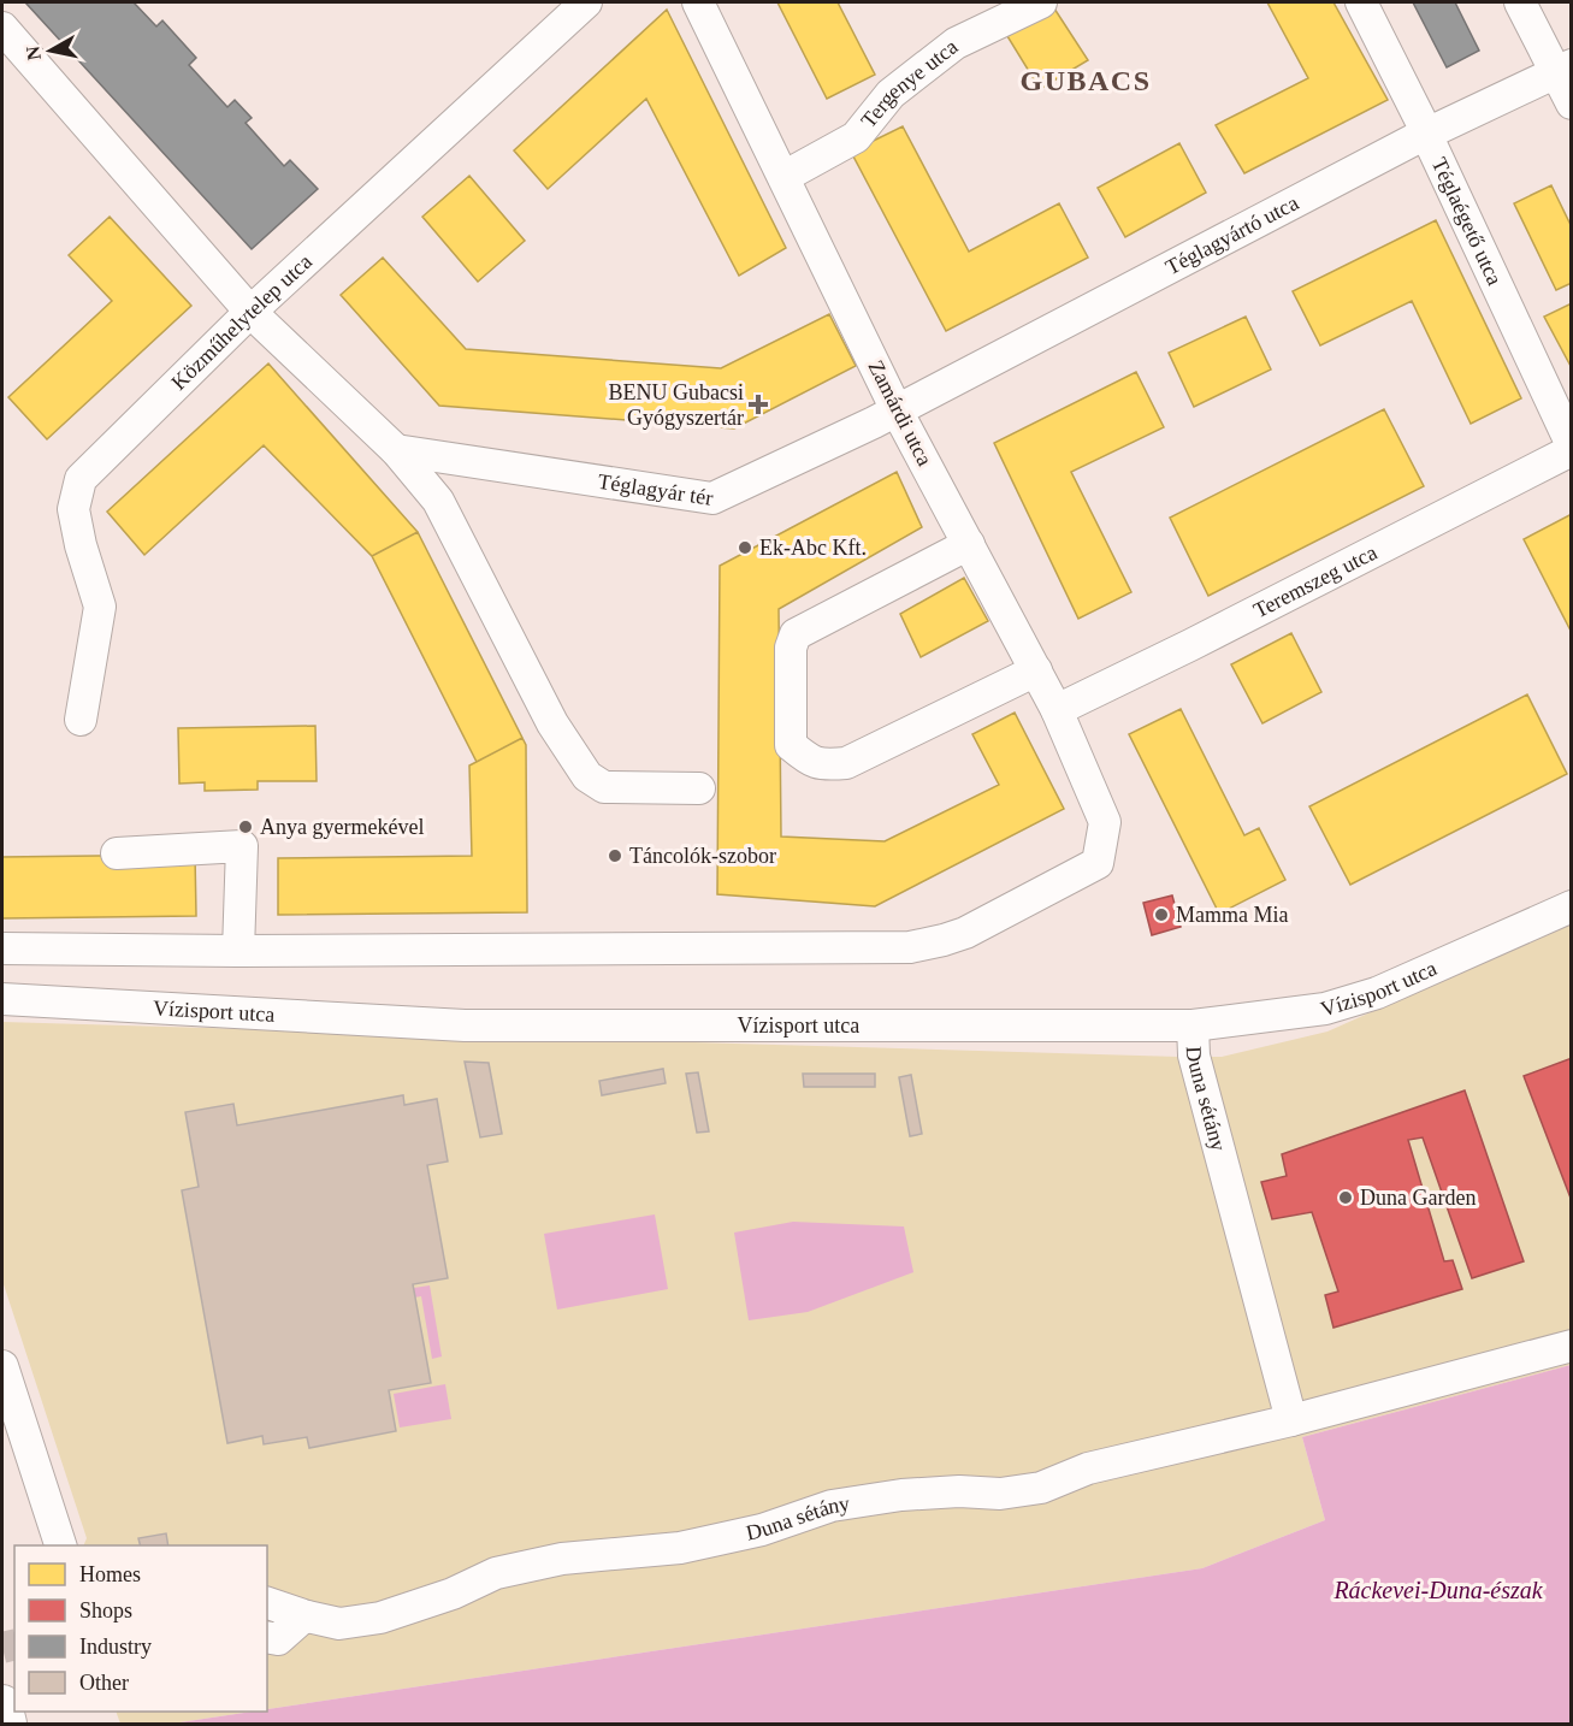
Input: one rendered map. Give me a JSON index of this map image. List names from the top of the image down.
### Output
{
  "streets": {
    "street": [
      "Tergenye utca",
      "Téglaégető utca",
      "Téglagyártó utca",
      "Közműhelytelep utca",
      "Zamárdi utca",
      "Téglagyár tér",
      "Teremszeg utca",
      "Vízisport utca",
      "Duna sétány"
    ]
  },
  "crossings": [
    ["Tergenye utca", "Zamárdi utca"],
    ["Téglaégető utca", "Téglagyártó utca"],
    ["Téglaégető utca", "Teremszeg utca"],
    ["Téglagyártó utca", "Zamárdi utca"],
    ["Téglagyártó utca", "Téglagyár tér"],
    ["Zamárdi utca", "Téglagyár tér"],
    ["Zamárdi utca", "Teremszeg utca"],
    ["Vízisport utca", "Duna sétány"]
  ],
  "districts": ["GUBACS"],
  "water": ["Ráckevei-Duna-észak"],
  "places": {
    "health": ["BENU Gubacsi Gyógyszertár"],
    "other": [
      "Ek-Abc Kft.",
      "Anya gyermekével",
      "Táncolók-szobor",
      "Mamma Mia",
      "Duna Garden"
    ]
  },
  "legend": [
    "Homes",
    "Shops",
    "Industry",
    "Other"
  ],
  "north": "left"
}
